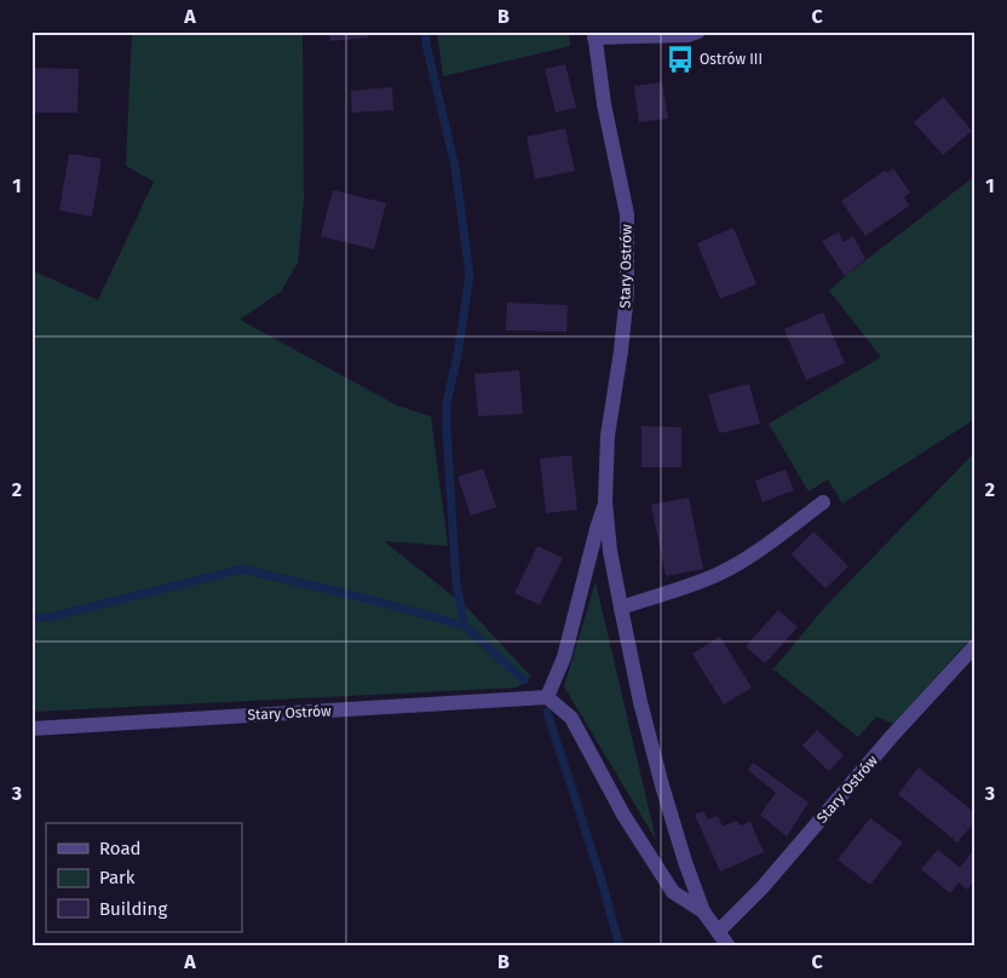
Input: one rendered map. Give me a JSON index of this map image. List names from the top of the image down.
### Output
{
  "streets": {
    "street": ["Stary Ostrów"]
  },
  "places": {
    "bus stop": ["Ostrów III"]
  },
  "legend": ["Road", "Park", "Building"],
  "grid": {
    "columns": ["A", "B", "C"],
    "rows": ["1", "2", "3"]
  }
}
